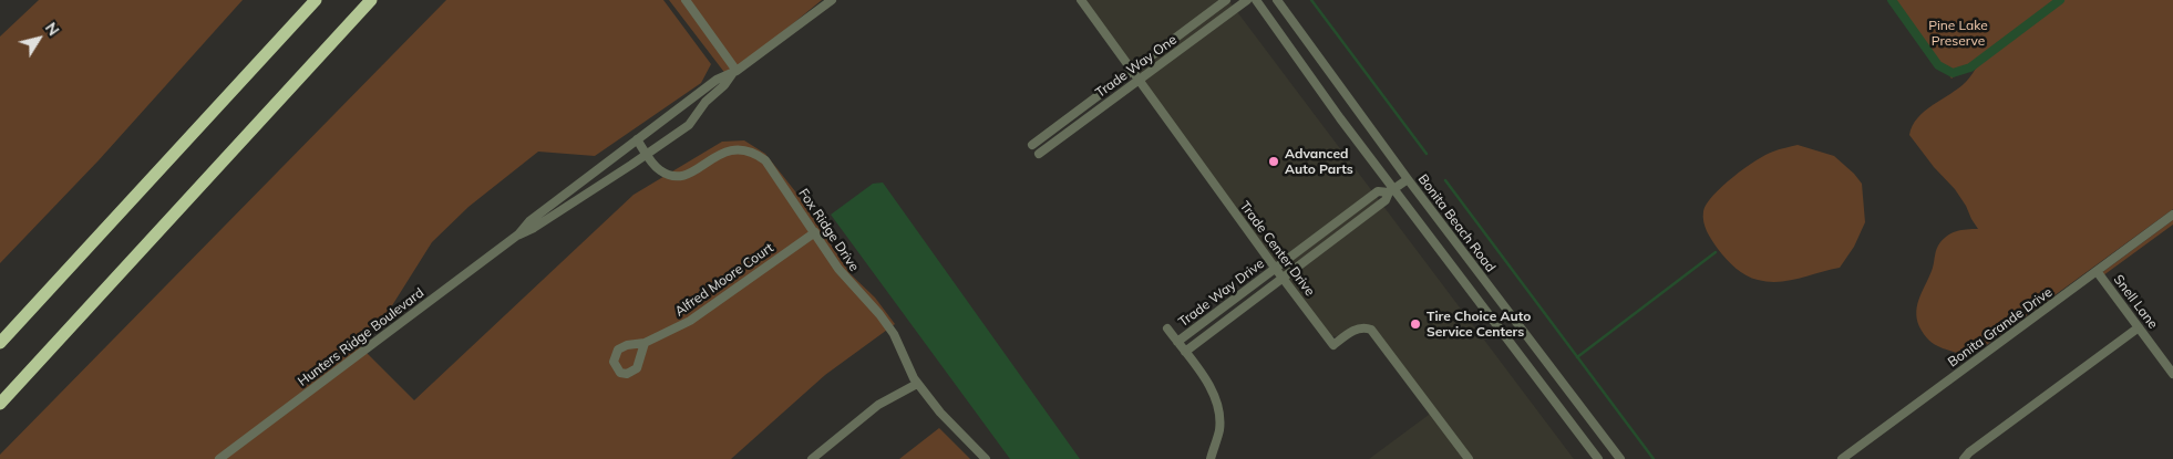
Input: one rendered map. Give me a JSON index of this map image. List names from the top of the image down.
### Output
{
  "streets": {
    "street": [
      "Trade Way One",
      "Bonita Beach Road",
      "Fox Ridge Drive",
      "Trade Center Drive",
      "Alfred Moore Court",
      "Trade Way Drive",
      "Snell Lane",
      "Bonita Grande Drive",
      "Hunters Ridge Boulevard"
    ]
  },
  "crossings": [
    ["Trade Way One", "Trade Center Drive"],
    ["Bonita Beach Road", "Trade Way Drive"],
    ["Fox Ridge Drive", "Alfred Moore Court"],
    ["Fox Ridge Drive", "Hunters Ridge Boulevard"],
    ["Trade Center Drive", "Trade Way Drive"],
    ["Snell Lane", "Bonita Grande Drive"]
  ],
  "parks": ["Pine Lake Preserve"],
  "places": ["Advanced Auto Parts", "Tire Choice Auto Service Centers"],
  "north": "top right"
}
